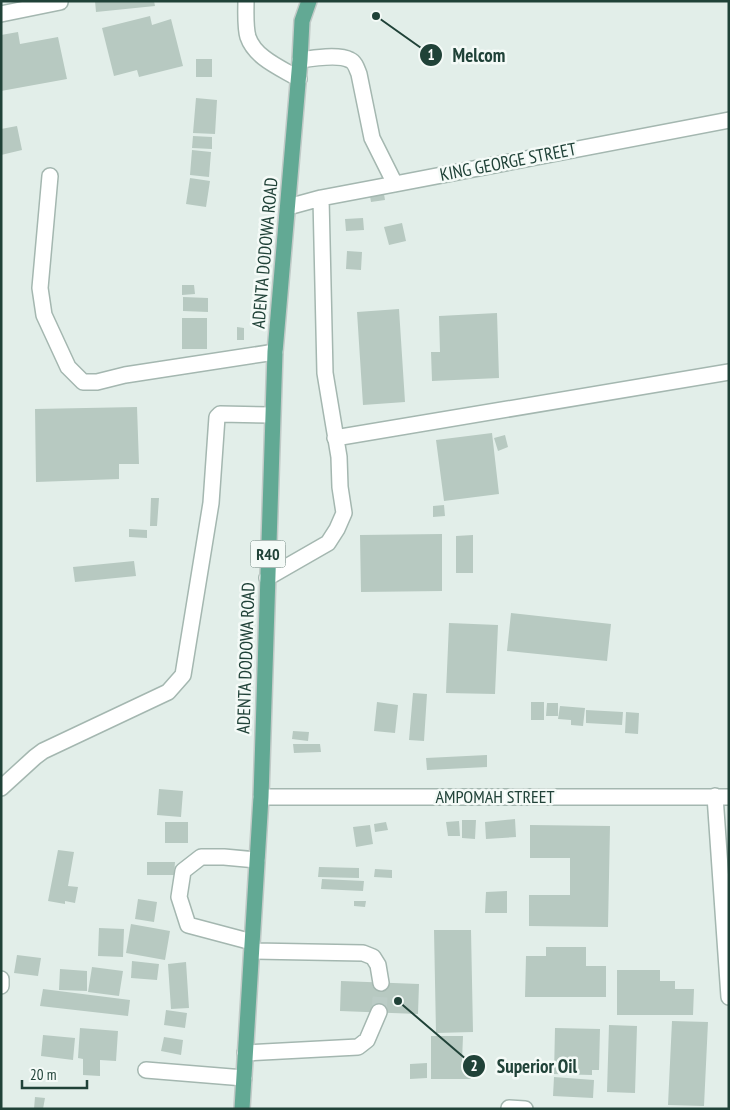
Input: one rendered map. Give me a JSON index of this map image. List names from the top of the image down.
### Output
{
  "streets": {
    "main road": ["ADENTA DODOWA ROAD", "R40"],
    "street": ["KING GEORGE STREET", "AMPOMAH STREET"]
  },
  "crossings": [
    ["KING GEORGE STREET", "ADENTA DODOWA ROAD"],
    ["ADENTA DODOWA ROAD", "AMPOMAH STREET"]
  ],
  "places": ["Melcom", "Superior Oil"],
  "scale_bar": "20 m"
}
